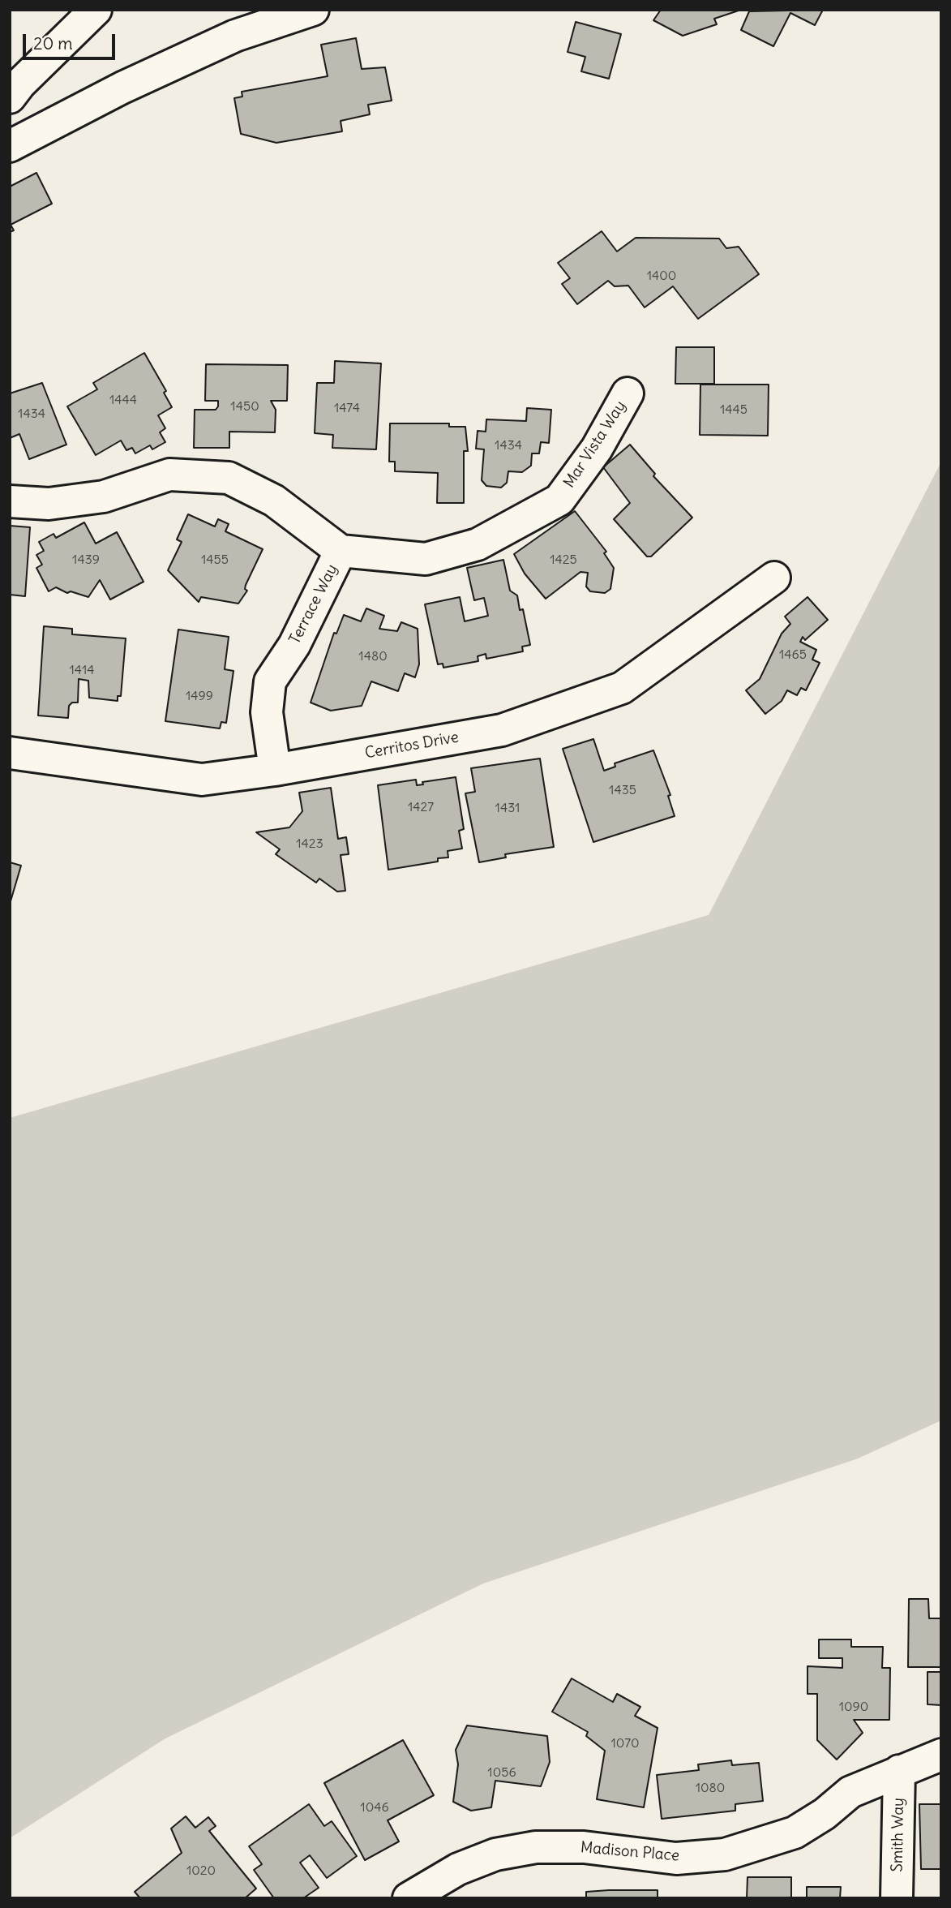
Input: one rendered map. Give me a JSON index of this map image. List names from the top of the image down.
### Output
{
  "streets": {
    "street": [
      "Mar Vista Way",
      "Terrace Way",
      "Cerritos Drive",
      "Smith Way",
      "Madison Place"
    ]
  },
  "crossings": [
    ["Mar Vista Way", "Terrace Way"],
    ["Terrace Way", "Cerritos Drive"],
    ["Smith Way", "Madison Place"]
  ],
  "house_numbers": [
    "1400",
    "1444",
    "1450",
    "1474",
    "1445",
    "1434",
    "1434",
    "1439",
    "1455",
    "1425",
    "1465",
    "1480",
    "1414",
    "1499",
    "1435",
    "1427",
    "1431",
    "1423",
    "1090",
    "1070",
    "1056",
    "1080",
    "1046",
    "1020"
  ],
  "scale_bar": "20 m"
}
